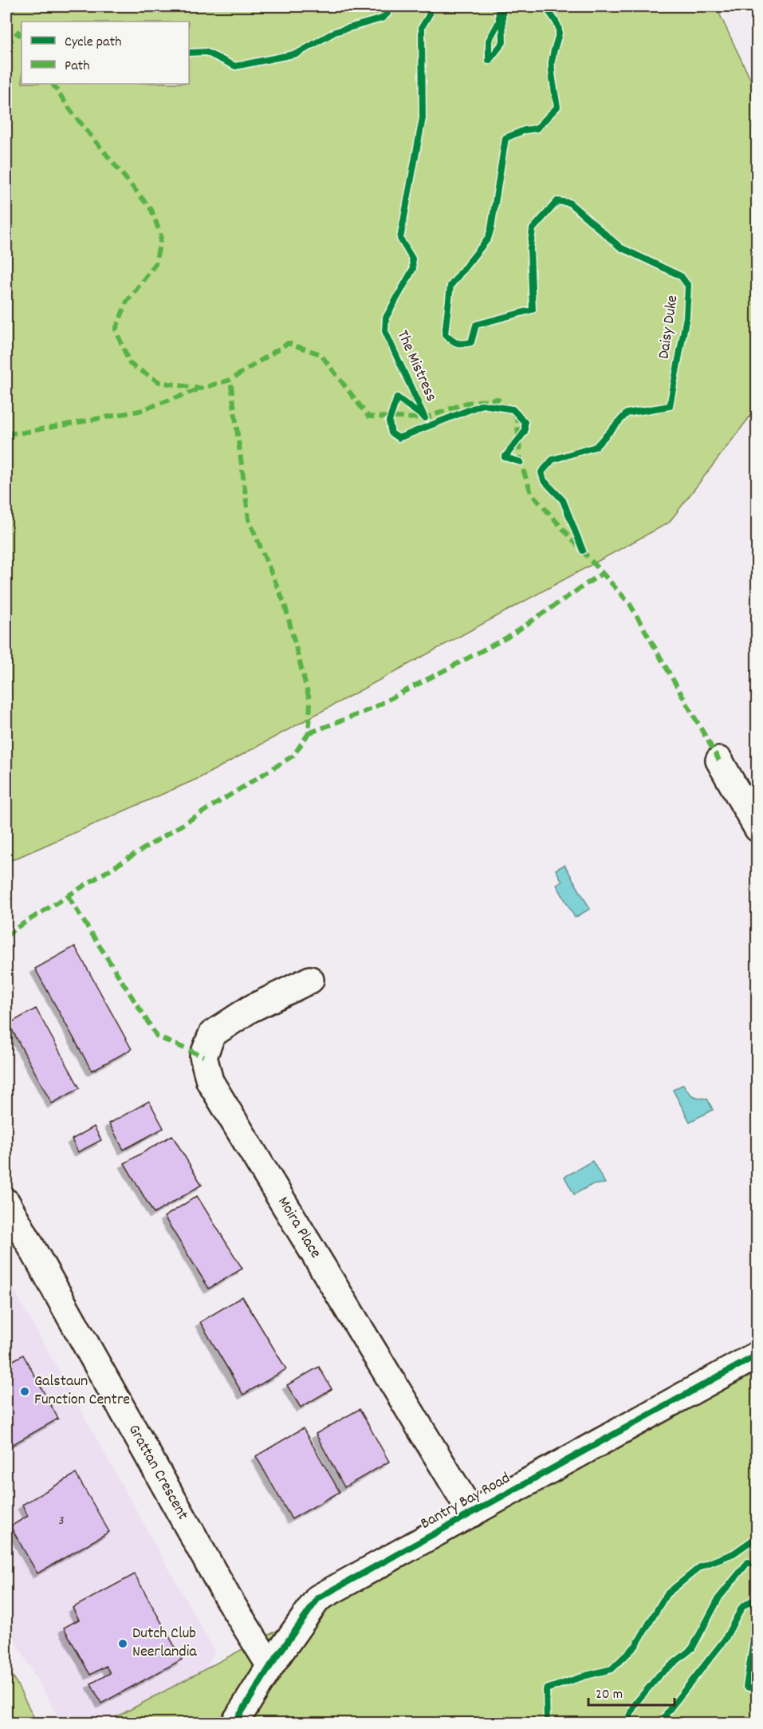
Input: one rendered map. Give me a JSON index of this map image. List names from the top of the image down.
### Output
{
  "streets": {
    "street": ["Moira Place", "Grattan Crescent", "Bantry Bay Road"],
    "cycle path": ["Daisy Duke", "The Mistress"]
  },
  "crossings": [
    ["Moira Place", "Bantry Bay Road"],
    ["Grattan Crescent", "Bantry Bay Road"]
  ],
  "places": ["Galstaun Function Centre", "Dutch Club Neerlandia"],
  "house_numbers": ["3"],
  "legend": ["Cycle path", "Path"],
  "scale_bar": "20 m"
}
